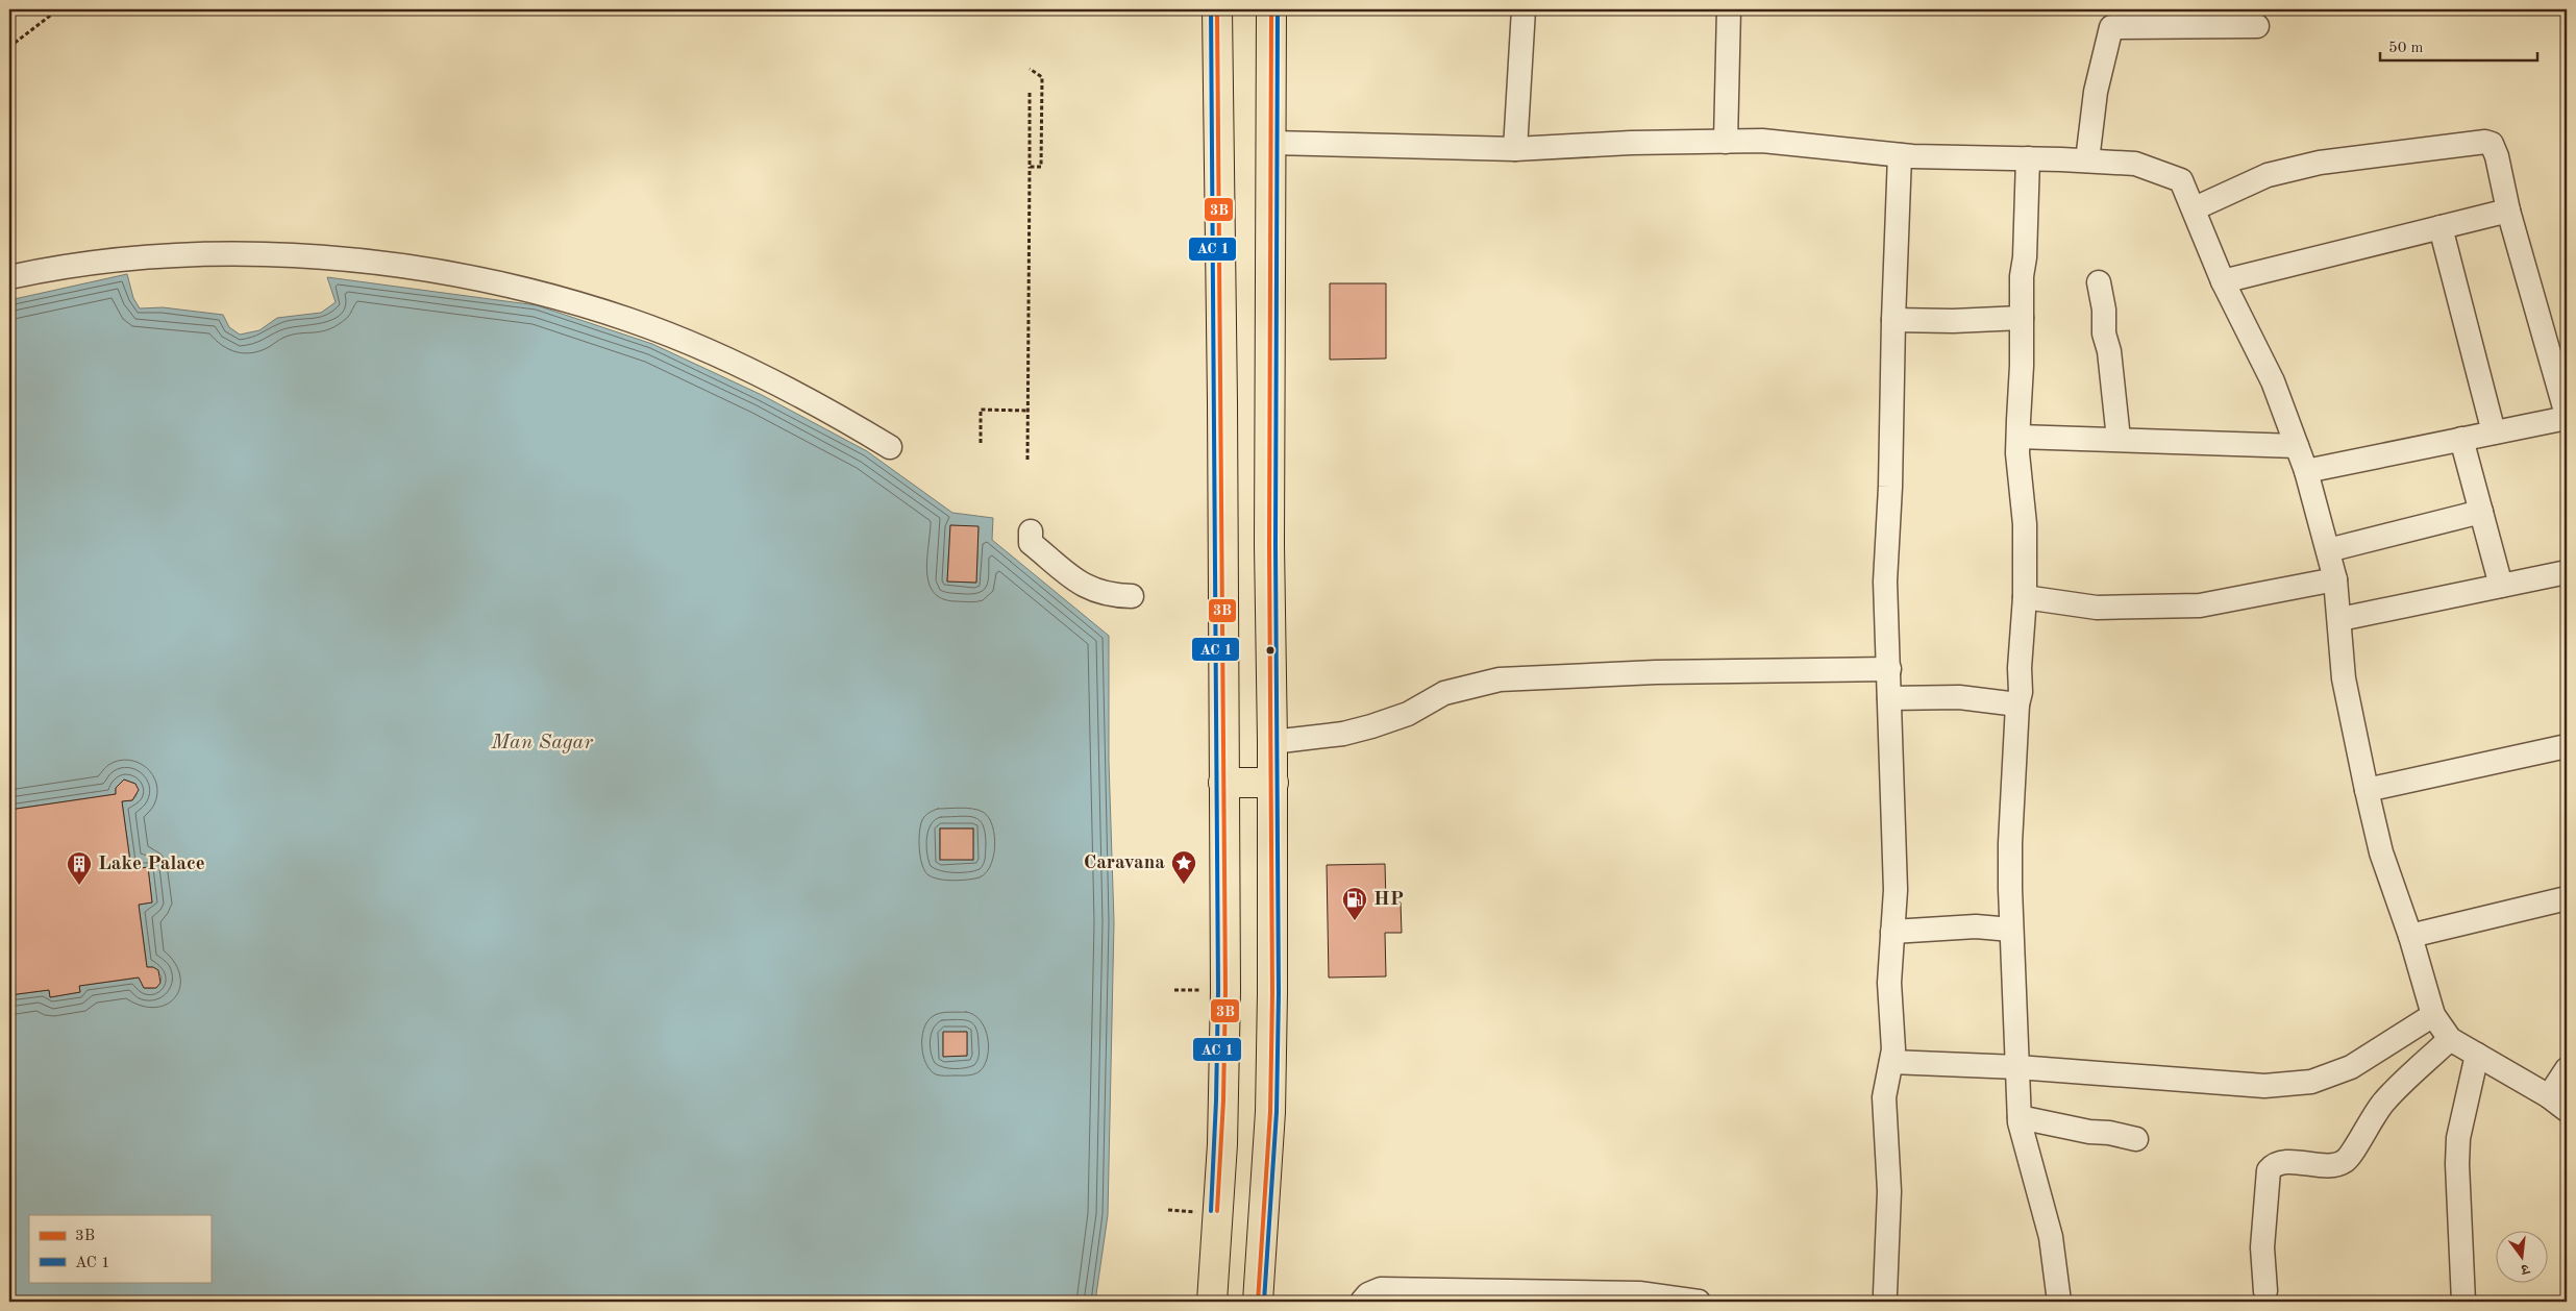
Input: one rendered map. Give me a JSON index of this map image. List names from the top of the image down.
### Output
{
  "water": ["Man Sagar"],
  "places": {
    "place": ["Caravana"],
    "building": ["Lake Palace"],
    "fuel station": ["HP"]
  },
  "lines": ["transit line 3B"],
  "legend": ["3B", "AC 1"],
  "scale_bar": "50 m",
  "north": "bottom"
}
